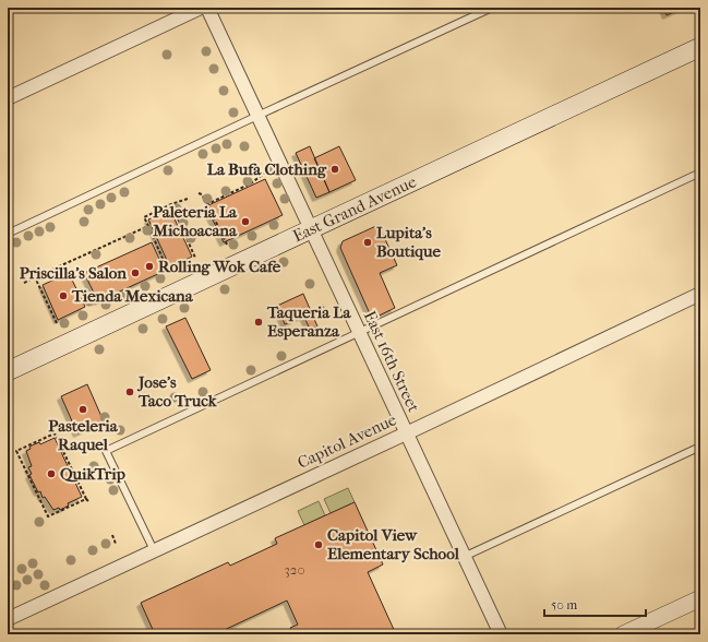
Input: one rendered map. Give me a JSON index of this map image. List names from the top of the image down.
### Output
{
  "streets": {
    "main road": ["East Grand Avenue"],
    "street": ["East 16th Street", "Capitol Avenue"]
  },
  "crossings": [
    ["East Grand Avenue", "East 16th Street"],
    ["East 16th Street", "Capitol Avenue"]
  ],
  "places": [
    "La Bufa Clothing",
    "Paleteria La Michoacana",
    "Lupita's Boutique",
    "Rolling Wok Cafe",
    "Priscilla's Salon",
    "Tienda Mexicana",
    "Taqueria La Esperanza",
    "Jose’s Taco Truck",
    "Pasteleria Raquel",
    "QuikTrip",
    "Capitol View Elementary School"
  ],
  "house_numbers": ["320"],
  "scale_bar": "50 m"
}
